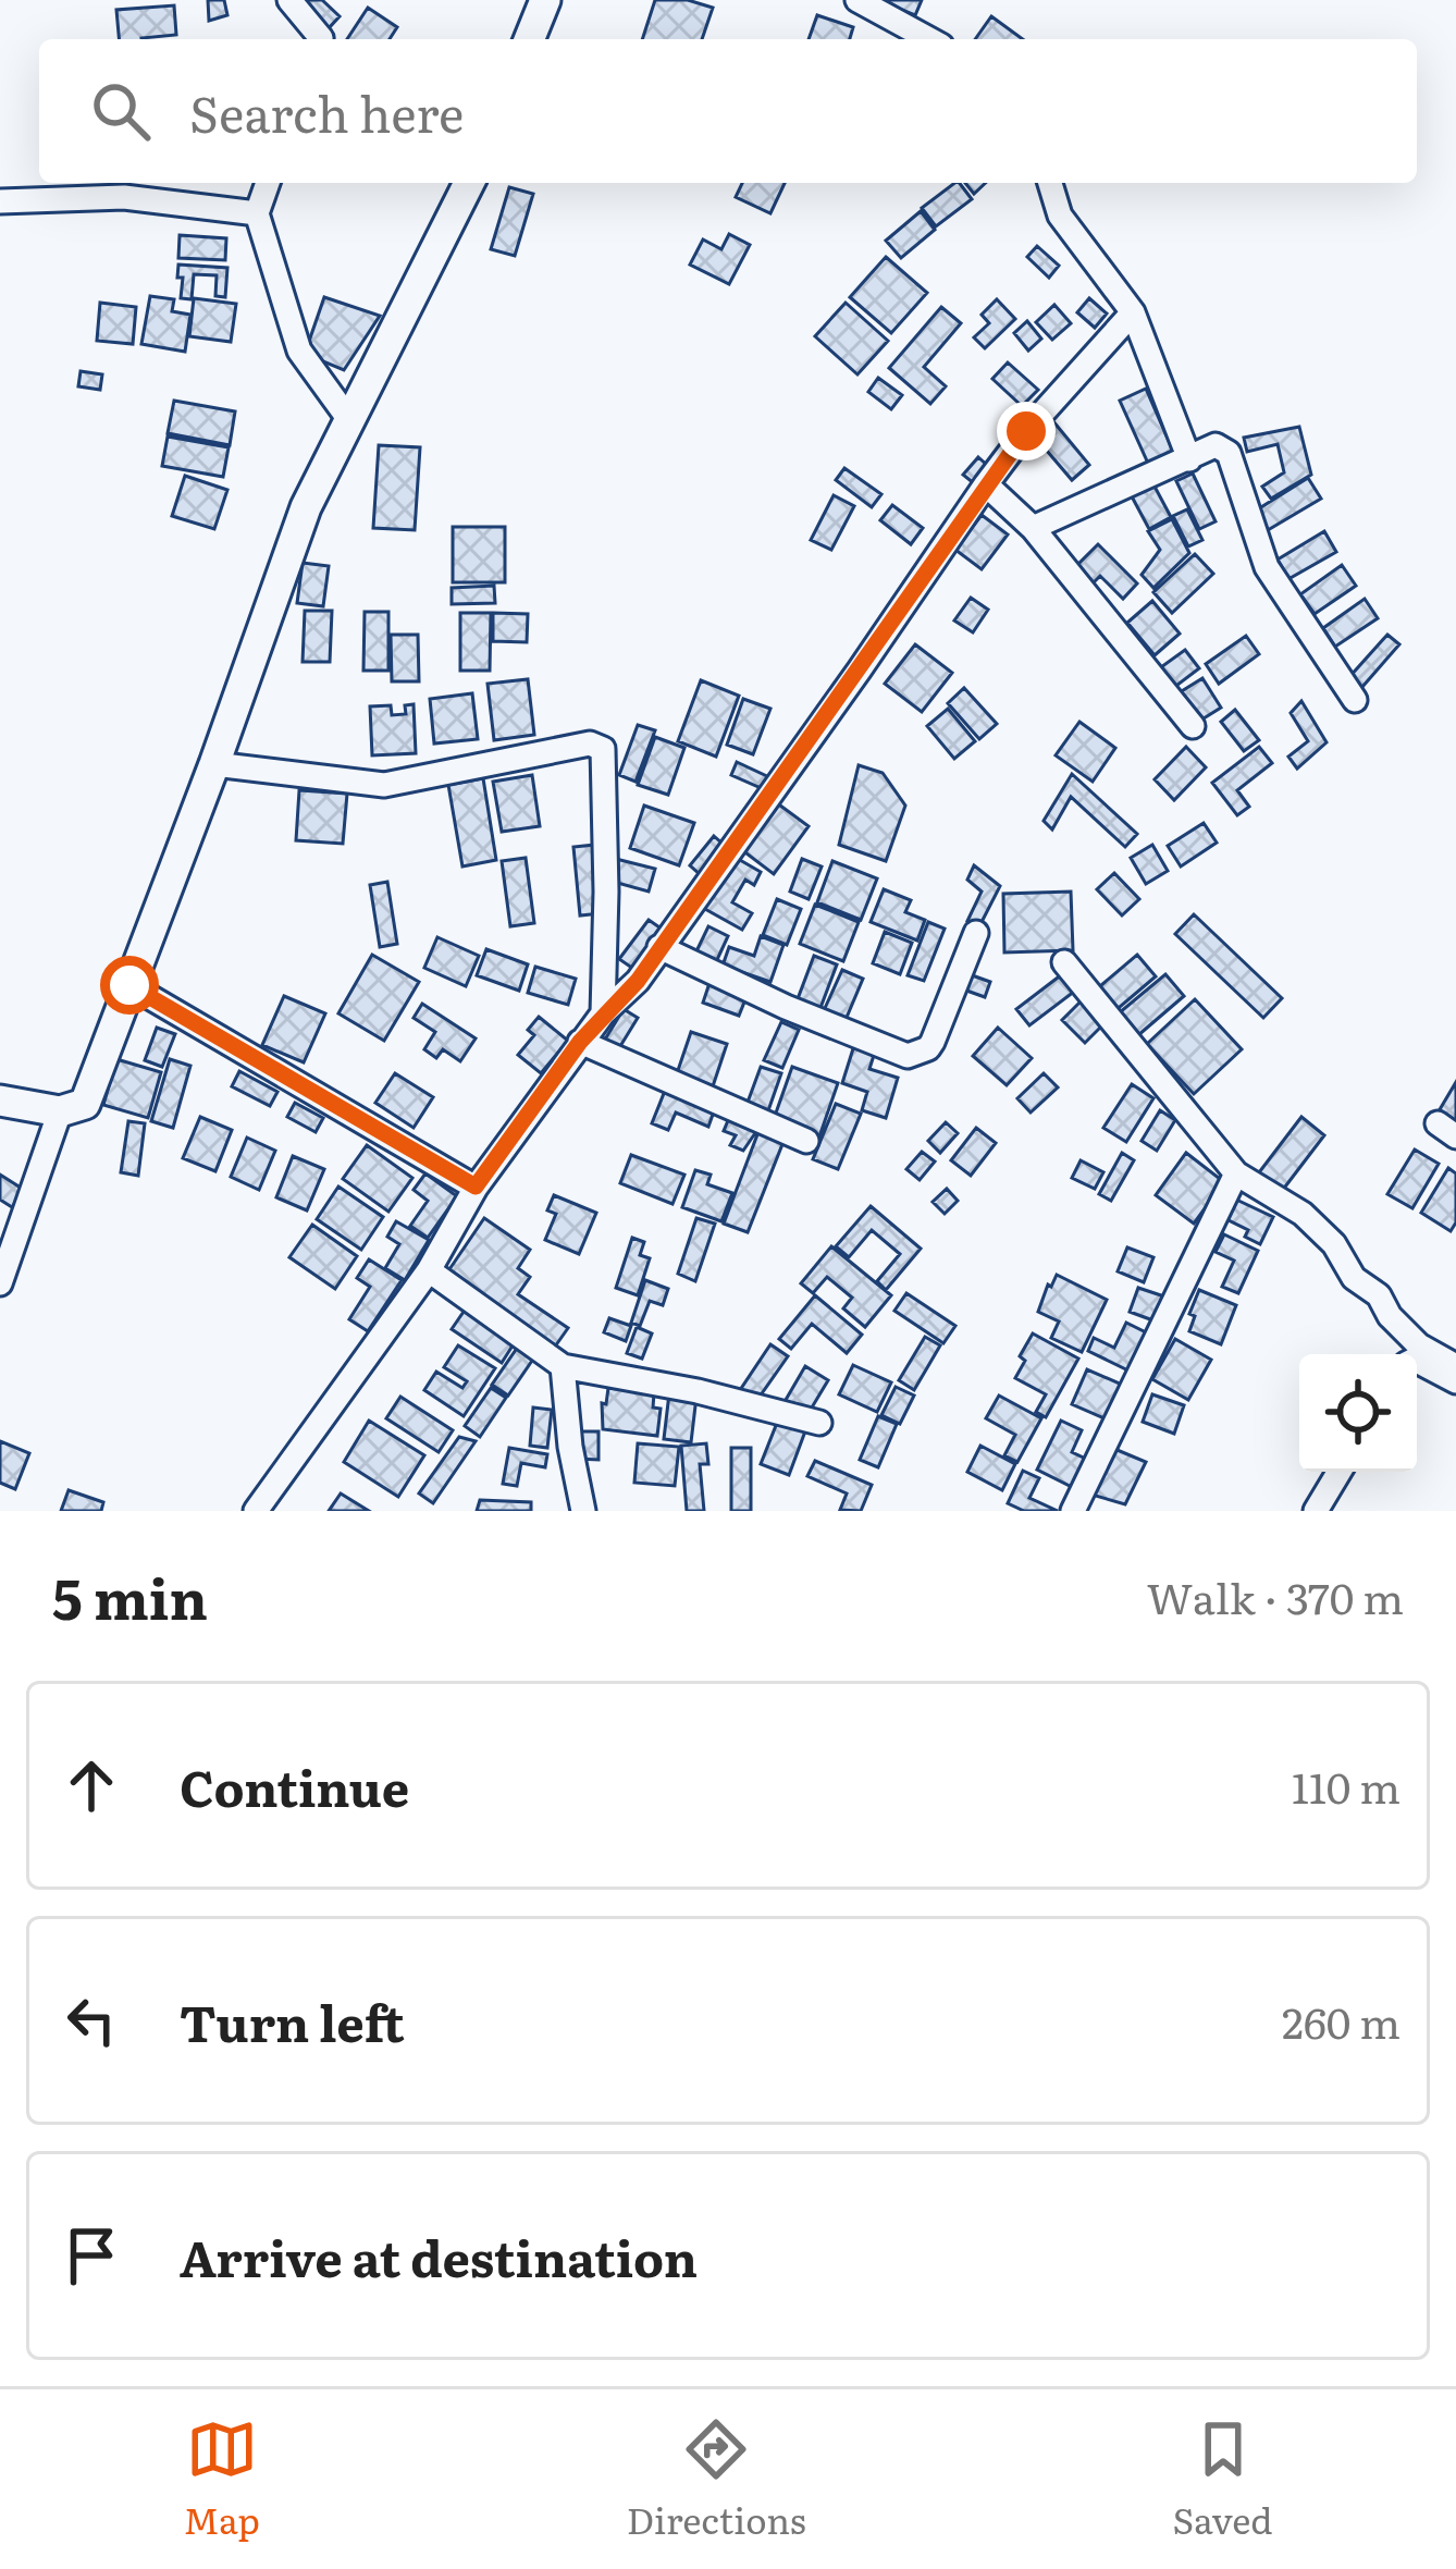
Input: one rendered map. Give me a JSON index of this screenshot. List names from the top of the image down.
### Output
{
  "page": {
    "search": "Search here",
    "heading": ["5 min", "Walk · 370 m"],
    "list": [
      ["Continue", "110 m"],
      ["Turn left", "260 m"],
      "Arrive at destination"
    ],
    "nav": ["Map", "Directions", "Saved"]
  }
}
